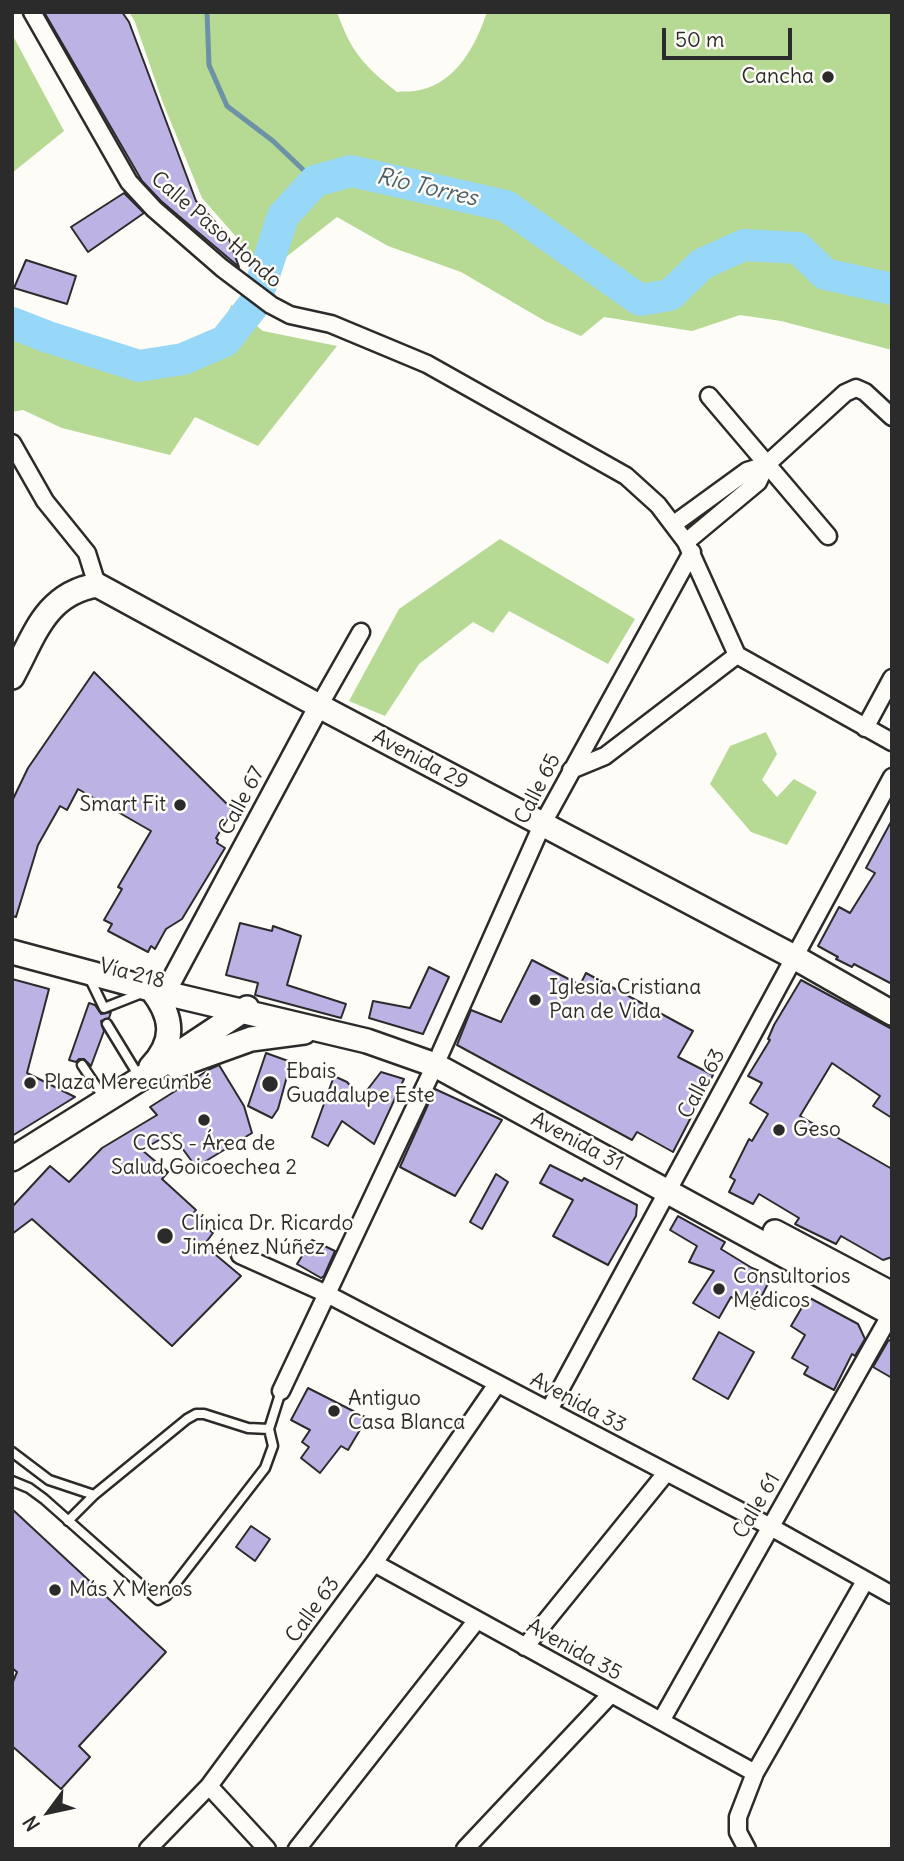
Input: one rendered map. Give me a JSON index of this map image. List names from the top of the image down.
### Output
{
  "streets": {
    "main road": ["Avenida 29", "Vía 218", "Avenida 31"],
    "street": [
      "Calle Paso Hondo",
      "Calle 65",
      "Calle 67",
      "Calle 63",
      "Avenida 33",
      "Calle 61",
      "Avenida 35"
    ]
  },
  "crossings": [
    ["Calle Paso Hondo", "Calle 65"],
    ["Avenida 29", "Calle 65"],
    ["Avenida 29", "Calle 67"],
    ["Avenida 29", "Calle 63"],
    ["Calle 65", "Avenida 31"],
    ["Calle 65", "Avenida 33"],
    ["Calle 67", "Vía 218"],
    ["Vía 218", "Avenida 31"],
    ["Calle 63", "Avenida 31"],
    ["Calle 63", "Avenida 33"],
    ["Calle 63", "Avenida 35"],
    ["Avenida 31", "Calle 61"],
    ["Avenida 33", "Calle 61"],
    ["Calle 61", "Avenida 35"]
  ],
  "water": ["Río Torres"],
  "places": [
    "Cancha",
    "Smart Fit",
    "Iglesia Cristiana Pan de Vida",
    "Plaza Merecumbé",
    "Ebais Guadalupe Este",
    "CCSS - Área de Salud Goicoechea 2",
    "Geso",
    "Clínica Dr. Ricardo Jiménez Núñez",
    "Consultorios Médicos",
    "Antiguo Casa Blanca",
    "Más X Menos"
  ],
  "scale_bar": "50 m",
  "north": "bottom left"
}
